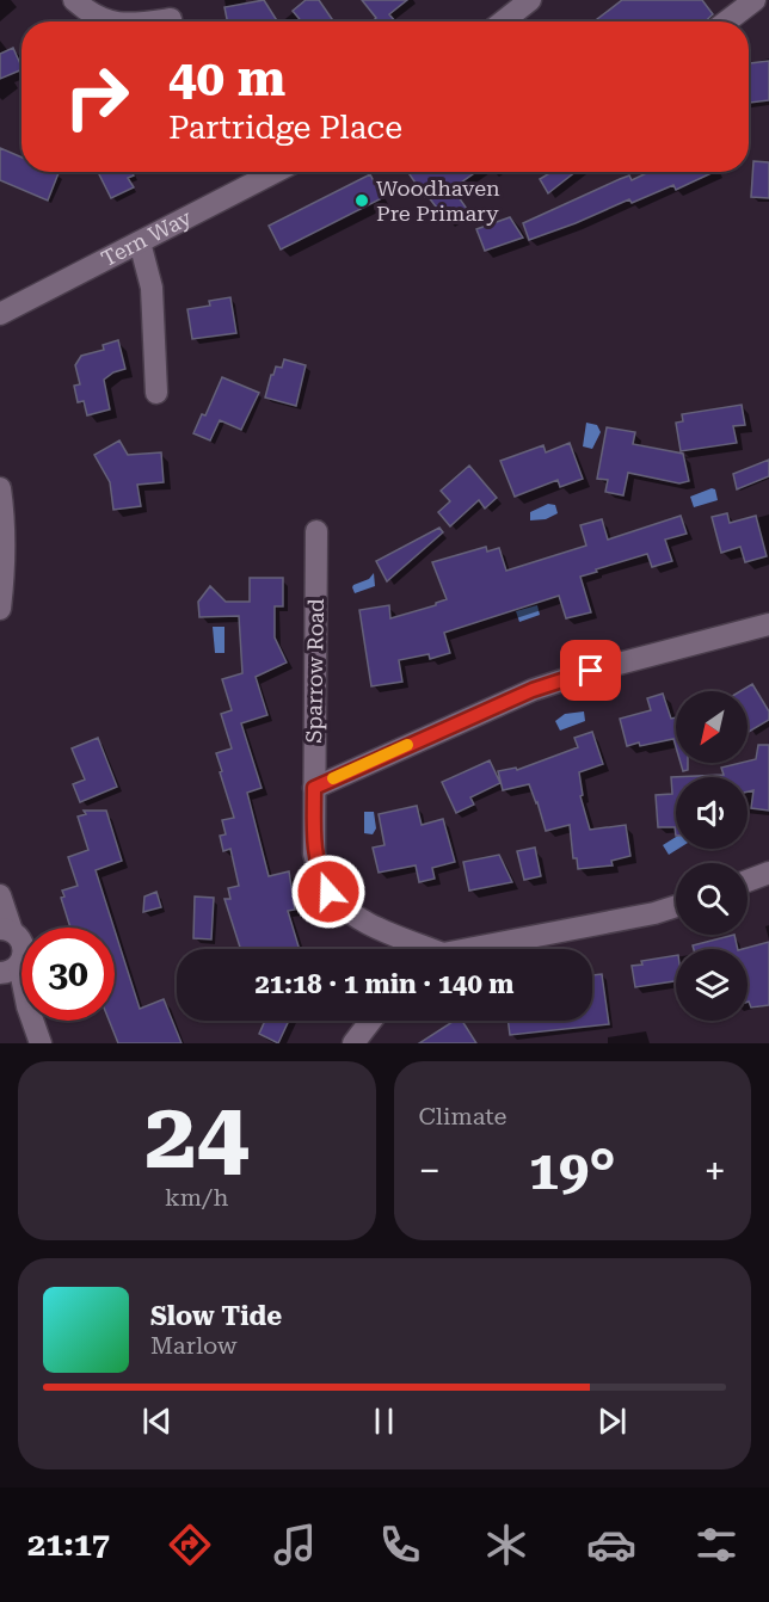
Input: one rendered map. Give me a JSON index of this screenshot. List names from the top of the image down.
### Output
{
  "streets": {
    "street": ["Tern Way", "Sparrow Road"]
  },
  "places": ["Woodhaven Pre Primary"],
  "north": "bottom left",
  "page": {
    "turn": ["40 m", "Partridge Place"],
    "limit": "30",
    "trip": "21:18 · 1 min · 140 m",
    "tile": [
      ["24", "km/h"],
      "Climate"
    ],
    "heat": ["−", "19°", "+"],
    "song": ["Slow Tide", "Marlow"],
    "tabs": "21:17"
  }
}
